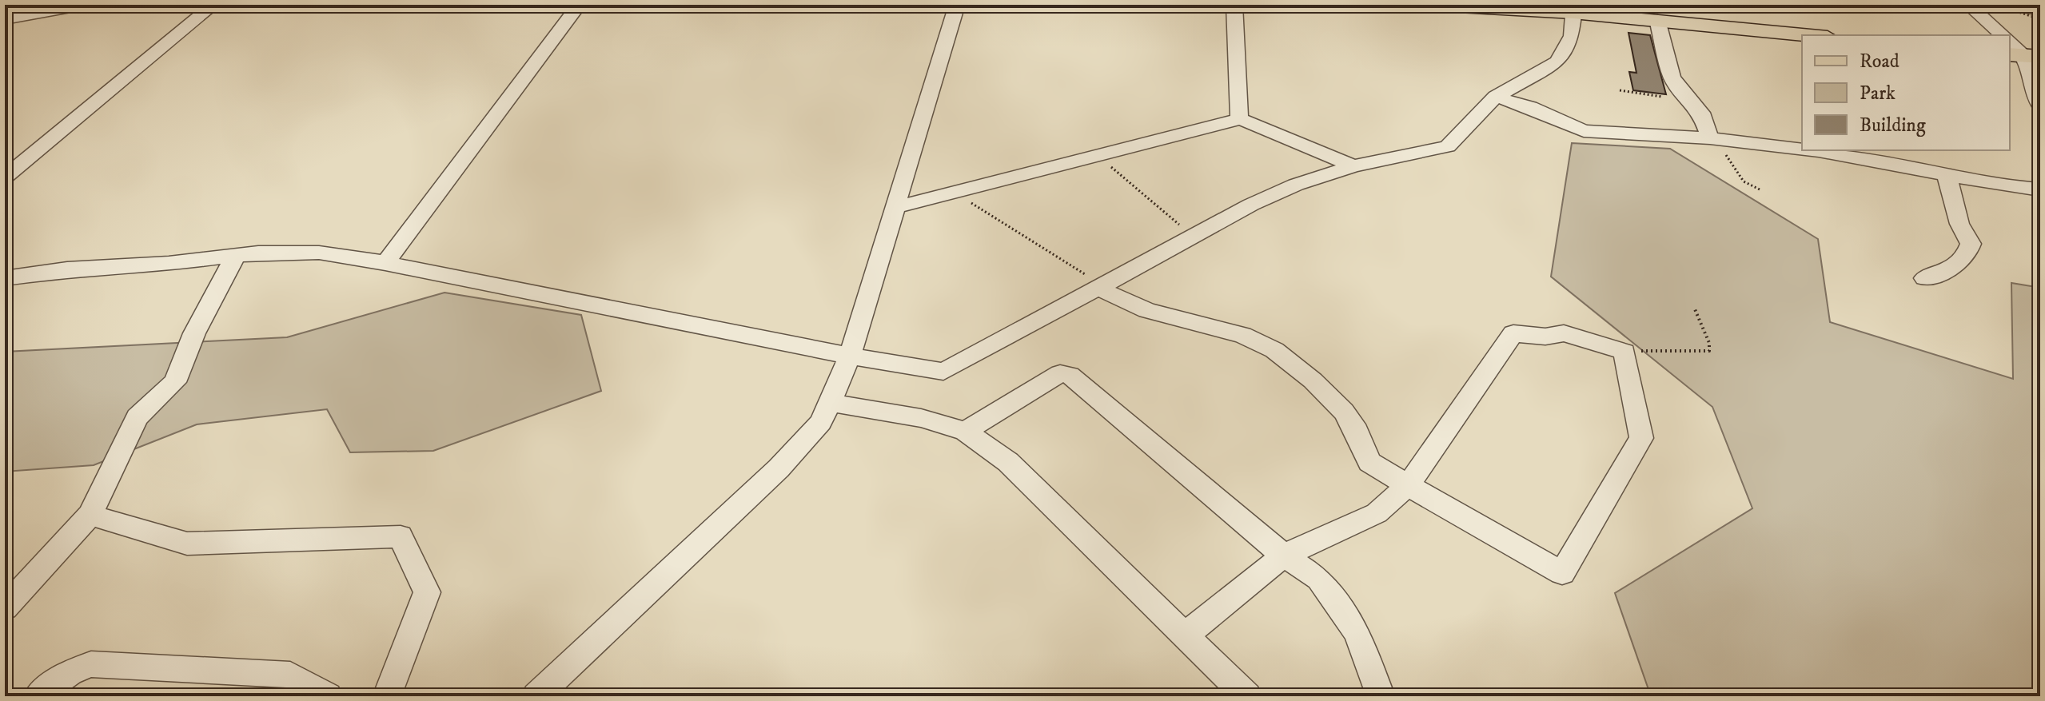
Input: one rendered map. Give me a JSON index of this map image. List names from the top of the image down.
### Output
{
  "legend": ["Road", "Park", "Building"]
}
